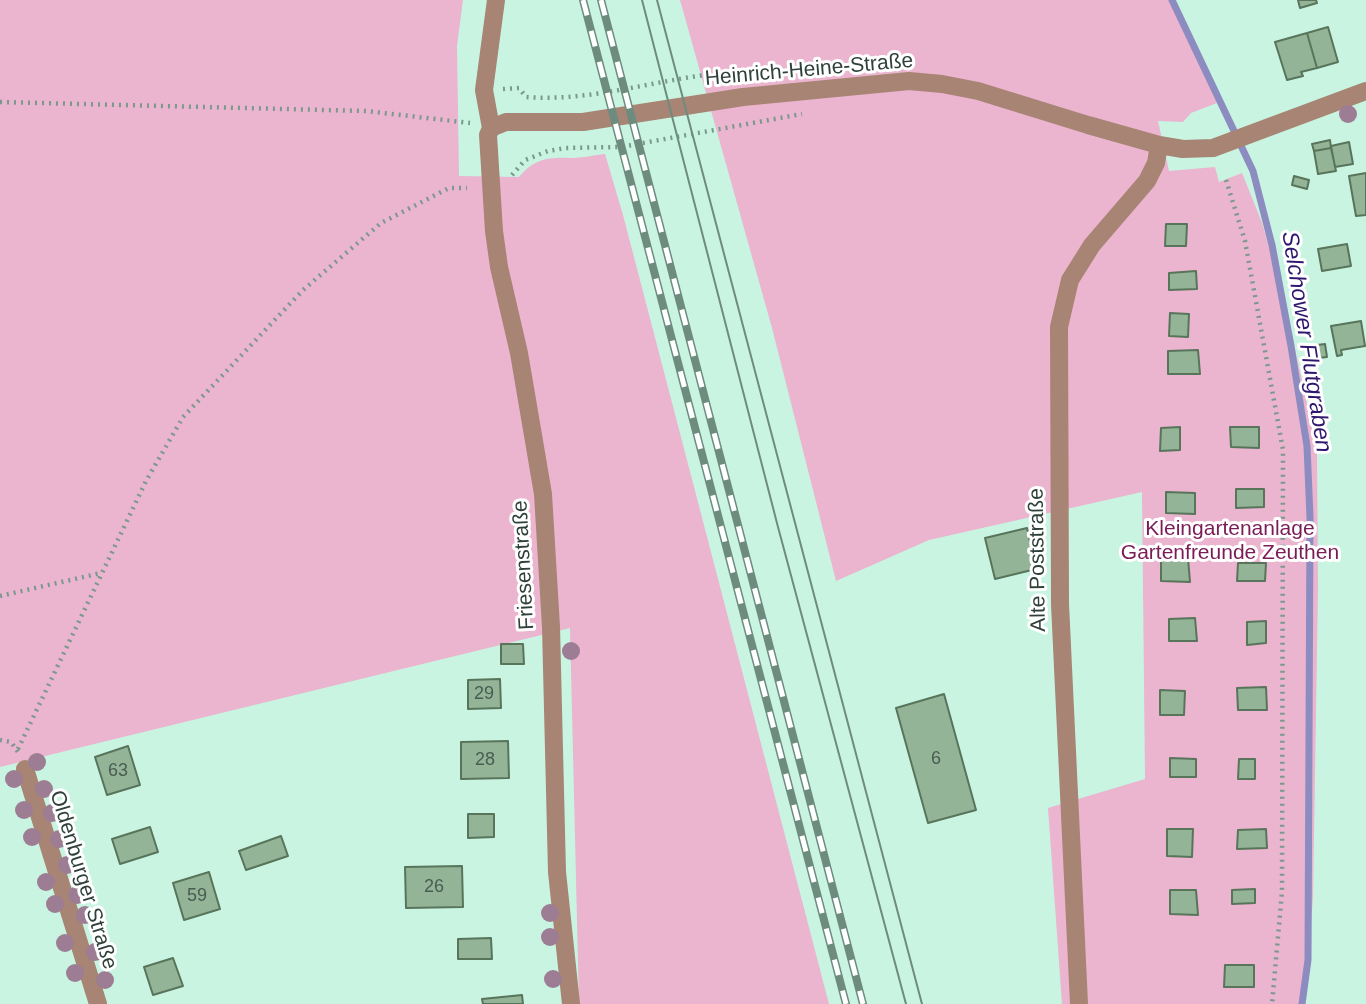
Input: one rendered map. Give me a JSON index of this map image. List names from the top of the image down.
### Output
{
  "streets": {
    "street": [
      "Heinrich-Heine-Straße",
      "Alte Poststraße",
      "Friesenstraße",
      "Oldenburger Straße"
    ]
  },
  "crossings": [
    ["Heinrich-Heine-Straße", "Alte Poststraße"],
    ["Heinrich-Heine-Straße", "Friesenstraße"]
  ],
  "water": ["Selchower Flutgraben"],
  "parks": ["Kleingartenanlage Gartenfreunde Zeuthen"],
  "house_numbers": [
    "29",
    "6",
    "28",
    "63",
    "26",
    "59"
  ]
}
